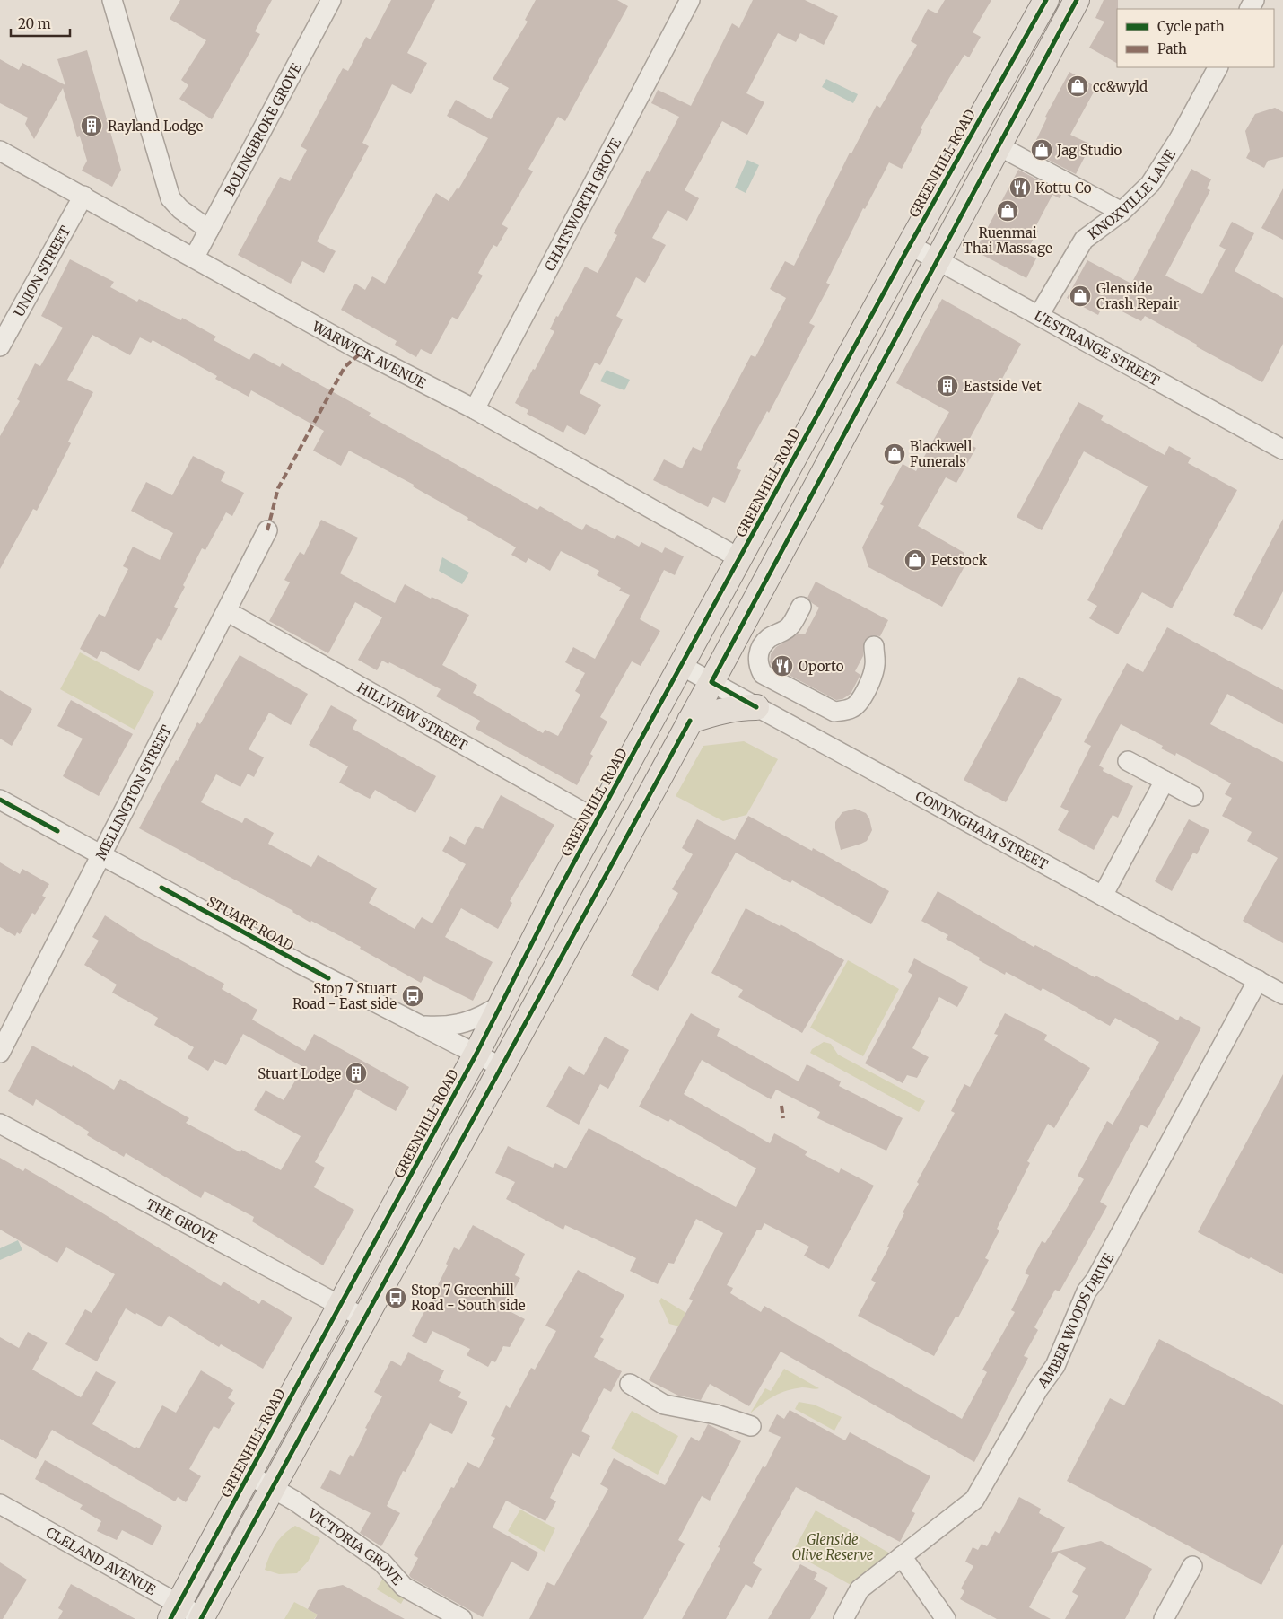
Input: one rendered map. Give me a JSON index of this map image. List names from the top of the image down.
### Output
{
  "streets": {
    "main road": ["GREENHILL ROAD"],
    "street": [
      "BOLINGBROKE GROVE",
      "KNOXVILLE LANE",
      "CHATSWORTH GROVE",
      "UNION STREET",
      "L'ESTRANGE STREET",
      "WARWICK AVENUE",
      "HILLVIEW STREET",
      "MELLINGTON STREET",
      "CONYNGHAM STREET",
      "STUART ROAD",
      "THE GROVE",
      "AMBER WOODS DRIVE",
      "VICTORIA GROVE",
      "CLELAND AVENUE"
    ]
  },
  "crossings": [
    ["BOLINGBROKE GROVE", "WARWICK AVENUE"],
    ["GREENHILL ROAD", "L'ESTRANGE STREET"],
    ["GREENHILL ROAD", "WARWICK AVENUE"],
    ["GREENHILL ROAD", "HILLVIEW STREET"],
    ["GREENHILL ROAD", "CONYNGHAM STREET"],
    ["GREENHILL ROAD", "STUART ROAD"],
    ["GREENHILL ROAD", "THE GROVE"],
    ["GREENHILL ROAD", "VICTORIA GROVE"],
    ["GREENHILL ROAD", "CLELAND AVENUE"],
    ["KNOXVILLE LANE", "L'ESTRANGE STREET"],
    ["CHATSWORTH GROVE", "WARWICK AVENUE"],
    ["UNION STREET", "WARWICK AVENUE"],
    ["HILLVIEW STREET", "MELLINGTON STREET"],
    ["MELLINGTON STREET", "STUART ROAD"],
    ["CONYNGHAM STREET", "AMBER WOODS DRIVE"]
  ],
  "parks": ["Glenside Olive Reserve"],
  "places": {
    "shop": [
      "cc&wyld",
      "Jag Studio",
      "Ruenmai Thai Massage",
      "Glenside Crash Repair",
      "Blackwell Funerals",
      "Petstock"
    ],
    "building": ["Rayland Lodge", "Eastside Vet", "Stuart Lodge"],
    "restaurant": ["Kottu Co", "Oporto"],
    "bus stop": ["Stop 7 Stuart Road - East side", "Stop 7 Greenhill Road - South side"]
  },
  "legend": ["Cycle path", "Path"],
  "scale_bar": "20 m"
}
